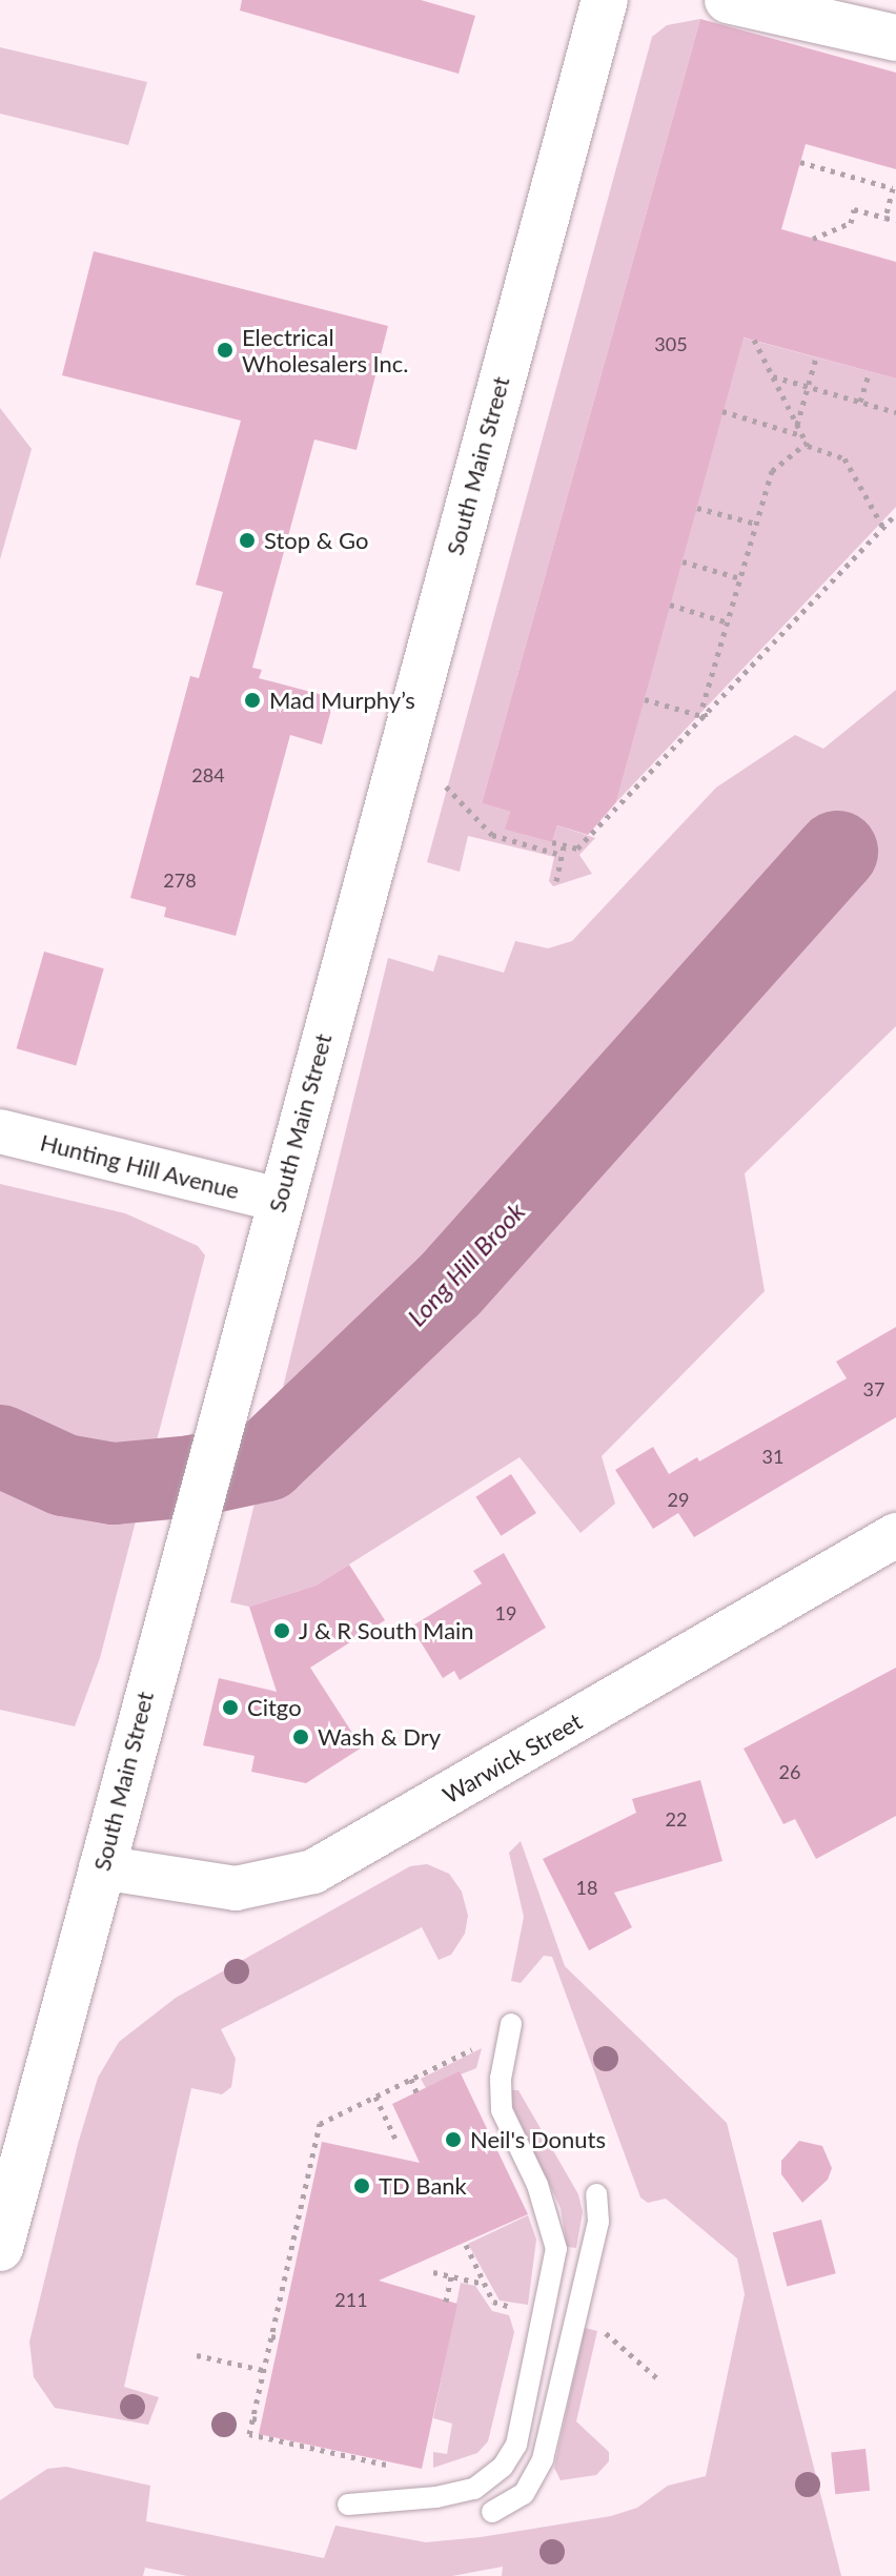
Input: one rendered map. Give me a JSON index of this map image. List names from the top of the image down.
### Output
{
  "streets": {
    "main road": ["South Main Street"],
    "street": ["Hunting Hill Avenue", "Warwick Street"]
  },
  "crossings": [
    ["South Main Street", "Hunting Hill Avenue"],
    ["South Main Street", "Warwick Street"]
  ],
  "water": ["Long Hill Brook"],
  "places": [
    "Electrical Wholesalers Inc.",
    "Stop & Go",
    "Mad Murphy’s",
    "J & R South Main",
    "Citgo",
    "Wash & Dry",
    "Neil's Donuts",
    "TD Bank"
  ],
  "house_numbers": [
    "305",
    "284",
    "278",
    "37",
    "31",
    "29",
    "19",
    "26",
    "22",
    "18",
    "211"
  ]
}
